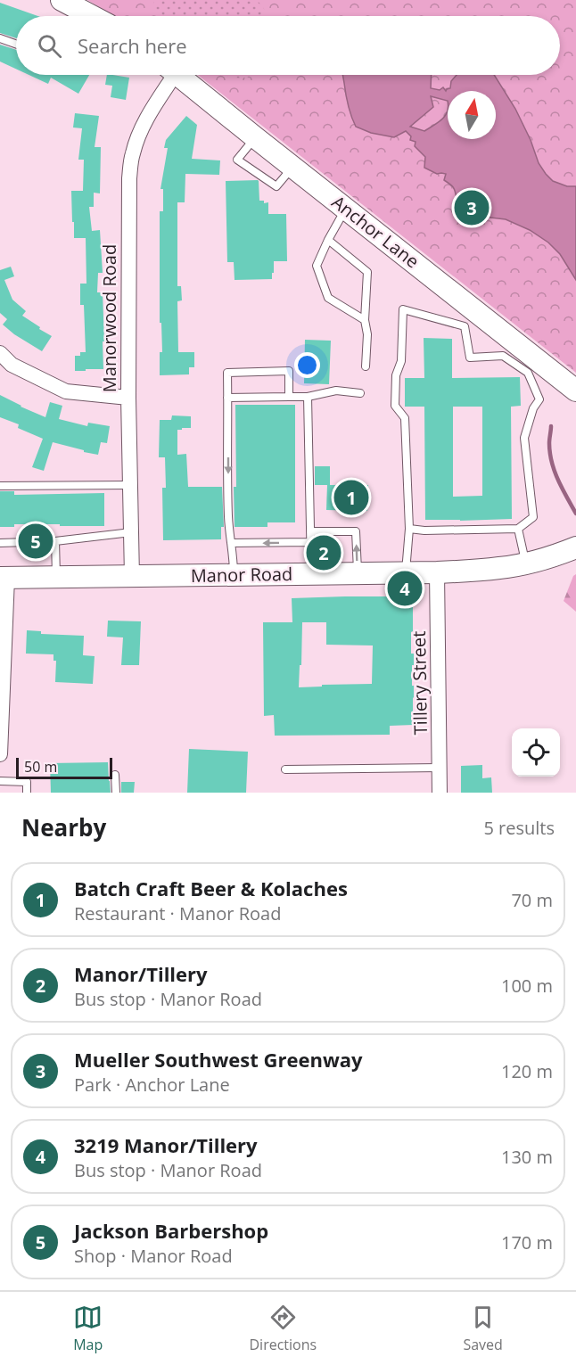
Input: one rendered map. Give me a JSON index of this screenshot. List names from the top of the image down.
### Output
{
  "streets": {
    "main road": ["Anchor Lane", "Manor Road"],
    "street": ["Manorwood Road", "Tillery Street"]
  },
  "crossings": [
    ["Manorwood Road", "Manor Road"],
    ["Manor Road", "Tillery Street"]
  ],
  "scale_bar": "50 m",
  "north": "top",
  "page": {
    "search": "Search here",
    "pins": [
      "3",
      "1",
      "5",
      "2",
      "4"
    ],
    "scale": "50 m",
    "heading": ["Nearby", "5 results"],
    "list": [
      {
        "mark": "1",
        "name": "Batch Craft Beer & Kolaches",
        "note": "Restaurant · Manor Road",
        "value": "70 m"
      },
      {
        "mark": "2",
        "name": "Manor/Tillery",
        "note": "Bus stop · Manor Road",
        "value": "100 m"
      },
      {
        "mark": "3",
        "name": "Mueller Southwest Greenway",
        "note": "Park · Anchor Lane",
        "value": "120 m"
      },
      {
        "mark": "4",
        "name": "3219 Manor/Tillery",
        "note": "Bus stop · Manor Road",
        "value": "130 m"
      },
      {
        "mark": "5",
        "name": "Jackson Barbershop",
        "note": "Shop · Manor Road",
        "value": "170 m"
      }
    ],
    "nav": ["Map", "Directions", "Saved"]
  }
}
